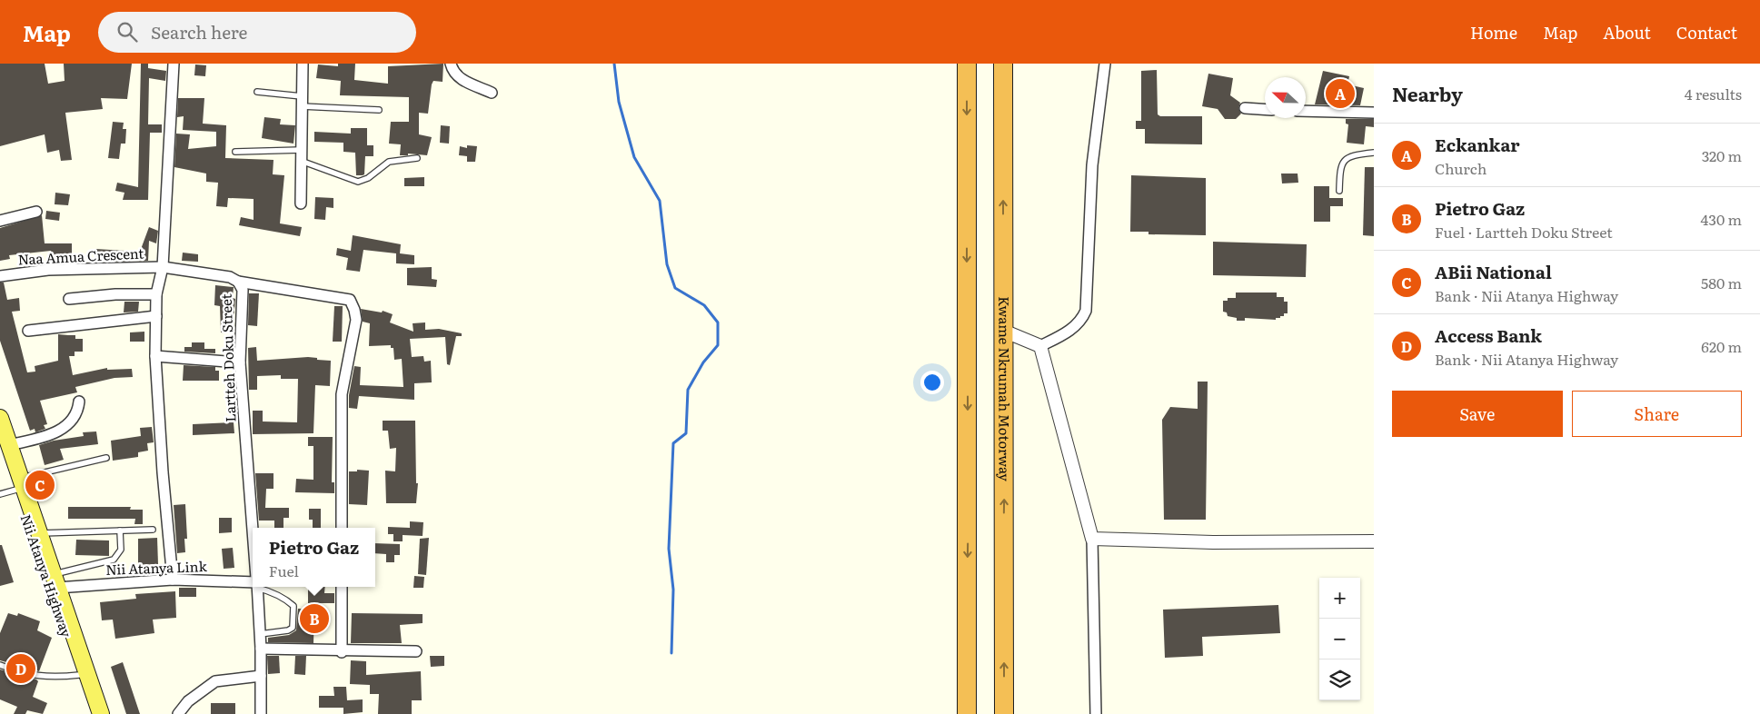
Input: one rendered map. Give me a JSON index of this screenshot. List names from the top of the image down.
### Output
{
  "streets": {
    "highway": ["Kwame Nkrumah Motorway"],
    "main road": ["Nii Atanya Highway"],
    "street": ["Naa Amua Crescent", "Lartteh Doku Street", "Nii Atanya Link"]
  },
  "crossings": [
    ["Naa Amua Crescent", "Lartteh Doku Street"]
  ],
  "north": "left",
  "page": {
    "header": "Map",
    "search": "Search here",
    "nav": [
      "Home",
      "Map",
      "About",
      "Contact"
    ],
    "heading": ["Nearby", "4 results"],
    "pins": [
      "A",
      "C",
      "B",
      "D"
    ],
    "list": [
      {
        "mark": "A",
        "name": "Eckankar",
        "note": "Church",
        "value": "320 m"
      },
      {
        "mark": "B",
        "name": "Pietro Gaz",
        "note": "Fuel · Lartteh Doku Street",
        "value": "430 m"
      },
      {
        "mark": "C",
        "name": "ABii National",
        "note": "Bank · Nii Atanya Highway",
        "value": "580 m"
      },
      {
        "mark": "D",
        "name": "Access Bank",
        "note": "Bank · Nii Atanya Highway",
        "value": "620 m"
      }
    ],
    "buttons": ["Save", "Share"],
    "popup": ["Pietro Gaz", "Fuel"],
    "map_buttons": ["+", "−"]
  }
}
